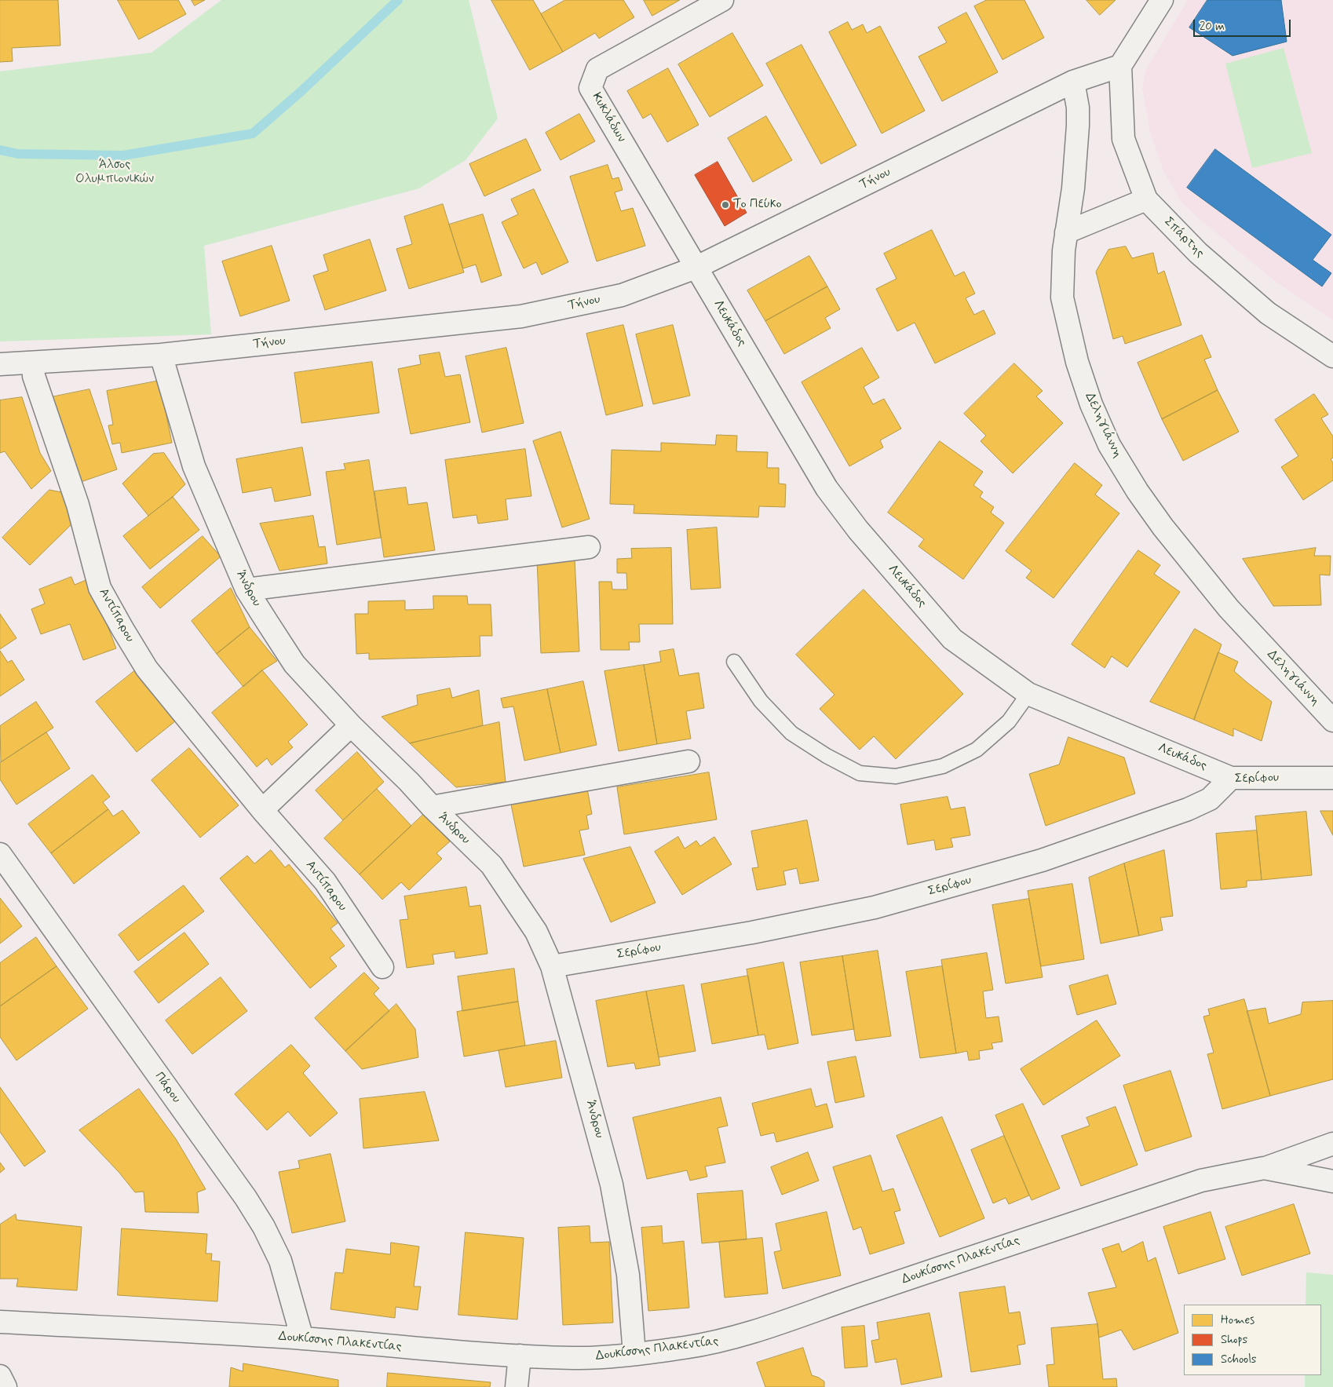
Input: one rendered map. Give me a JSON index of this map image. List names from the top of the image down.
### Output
{
  "streets": {
    "street": [
      "Κυκλάδων",
      "Τήνου",
      "Σπάρτης",
      "Λευκάδος",
      "Δεληγιάννη",
      "Άνδρου",
      "Αντίπαρου",
      "Σερίφου",
      "Πάρου",
      "Δουκίσσης Πλακεντίας"
    ]
  },
  "crossings": [
    ["Κυκλάδων", "Τήνου"],
    ["Κυκλάδων", "Λευκάδος"],
    ["Τήνου", "Σπάρτης"],
    ["Τήνου", "Λευκάδος"],
    ["Τήνου", "Δεληγιάννη"],
    ["Τήνου", "Άνδρου"],
    ["Τήνου", "Αντίπαρου"],
    ["Λευκάδος", "Σερίφου"],
    ["Άνδρου", "Σερίφου"],
    ["Άνδρου", "Δουκίσσης Πλακεντίας"],
    ["Πάρου", "Δουκίσσης Πλακεντίας"]
  ],
  "parks": ["Άλσος Ολυμπιονικών"],
  "places": ["Το Πεύκο"],
  "legend": ["Homes", "Shops", "Schools"],
  "scale_bar": "20 m"
}
